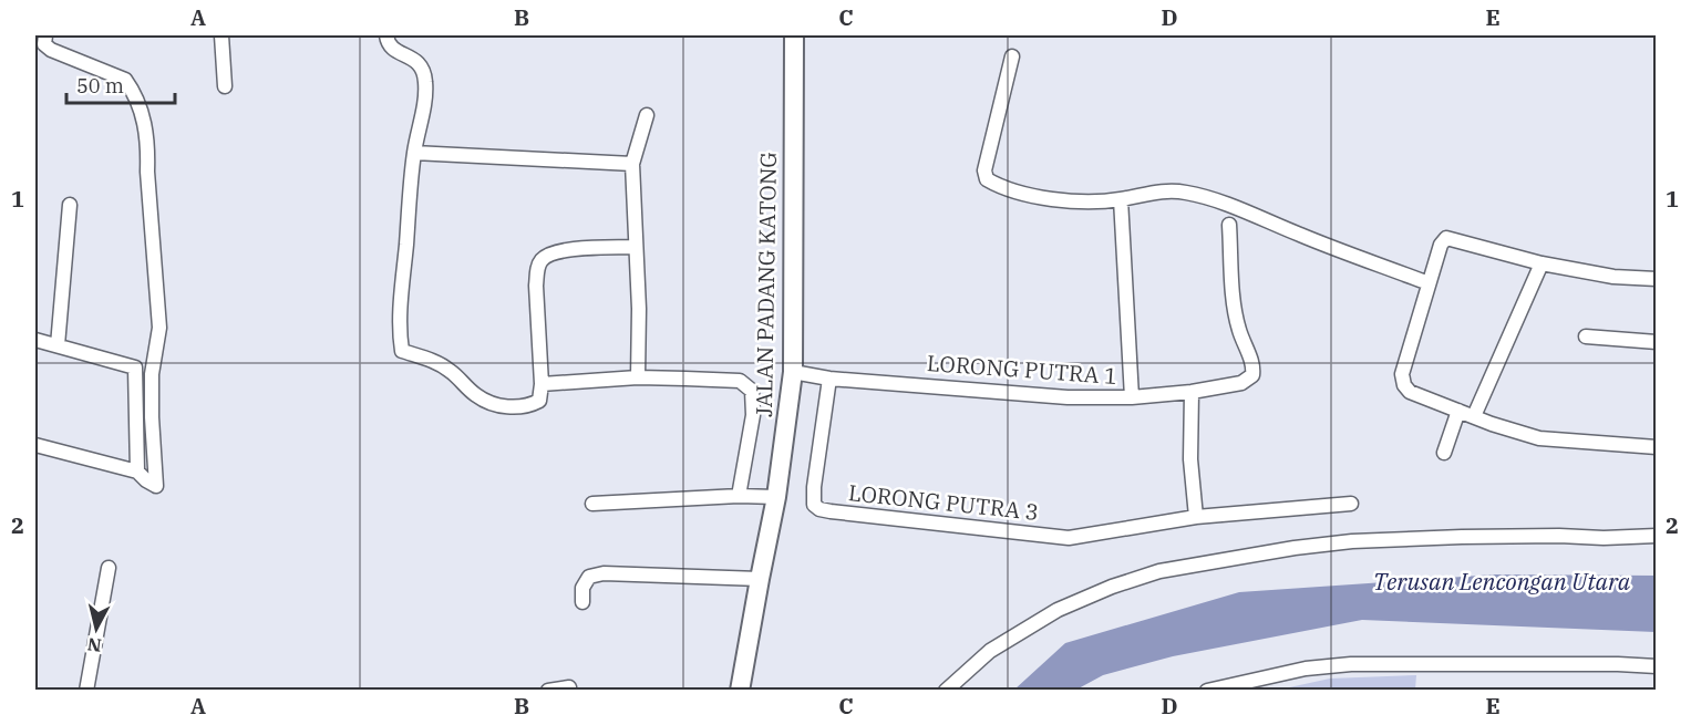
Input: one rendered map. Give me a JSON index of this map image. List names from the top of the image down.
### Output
{
  "streets": {
    "street": ["JALAN PADANG KATONG", "LORONG PUTRA 1", "LORONG PUTRA 3"]
  },
  "crossings": [
    ["JALAN PADANG KATONG", "LORONG PUTRA 1"],
    ["LORONG PUTRA 1", "LORONG PUTRA 3"]
  ],
  "water": ["Terusan Lencongan Utara"],
  "scale_bar": "50 m",
  "north": "bottom",
  "grid": {
    "columns": [
      "A",
      "B",
      "C",
      "D",
      "E"
    ],
    "rows": ["1", "2"]
  }
}
